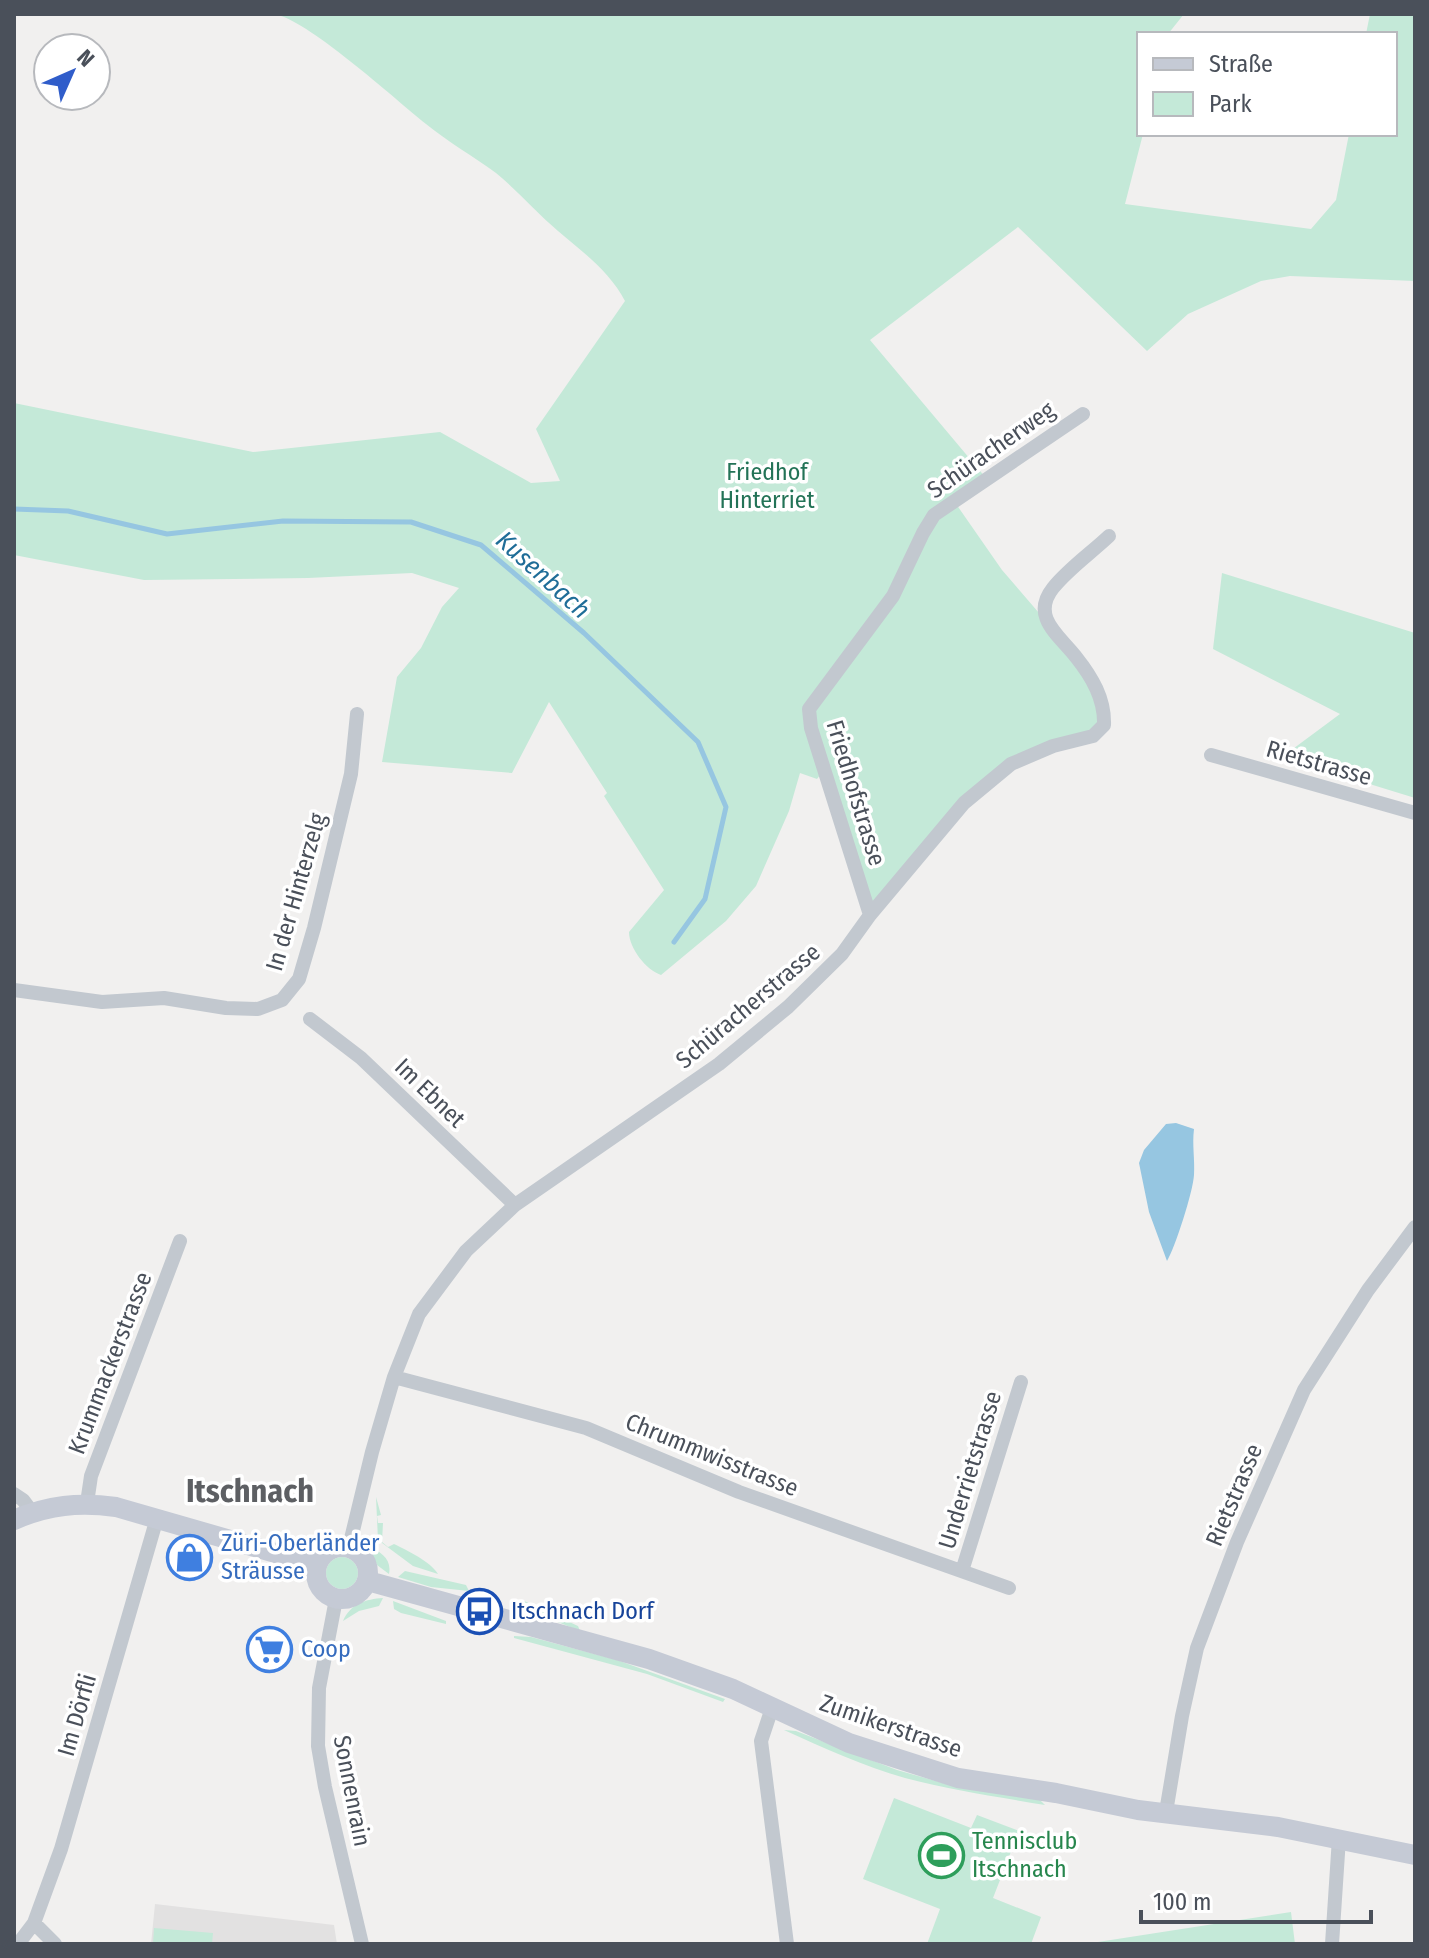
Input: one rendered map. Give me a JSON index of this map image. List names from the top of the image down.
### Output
{
  "streets": {
    "main road": ["Zumikerstrasse"],
    "street": [
      "Schüracherweg",
      "Rietstrasse",
      "Friedhofstrasse",
      "In der Hinterzelg",
      "Schüracherstrasse",
      "Im Ebnet",
      "Krummackerstrasse",
      "Chrummwisstrasse",
      "Underrietstrasse",
      "Im Dörfli",
      "Sonnenrain"
    ]
  },
  "crossings": [
    ["Schüracherweg", "Friedhofstrasse"],
    ["Rietstrasse", "Zumikerstrasse"],
    ["Friedhofstrasse", "Schüracherstrasse"],
    ["Schüracherstrasse", "Im Ebnet"],
    ["Schüracherstrasse", "Chrummwisstrasse"],
    ["Schüracherstrasse", "Zumikerstrasse"],
    ["Schüracherstrasse", "Sonnenrain"],
    ["Chrummwisstrasse", "Underrietstrasse"],
    ["Zumikerstrasse", "Sonnenrain"]
  ],
  "districts": ["Itschnach"],
  "water": ["Kusenbach"],
  "parks": ["Friedhof Hinterriet"],
  "places": {
    "shop": ["Züri-Oberländer Sträusse"],
    "bus stop": ["Itschnach Dorf"],
    "supermarket": ["Coop"],
    "sports": ["Tennisclub Itschnach"]
  },
  "legend": ["Straße", "Park"],
  "scale_bar": "100 m",
  "north": "top right"
}
